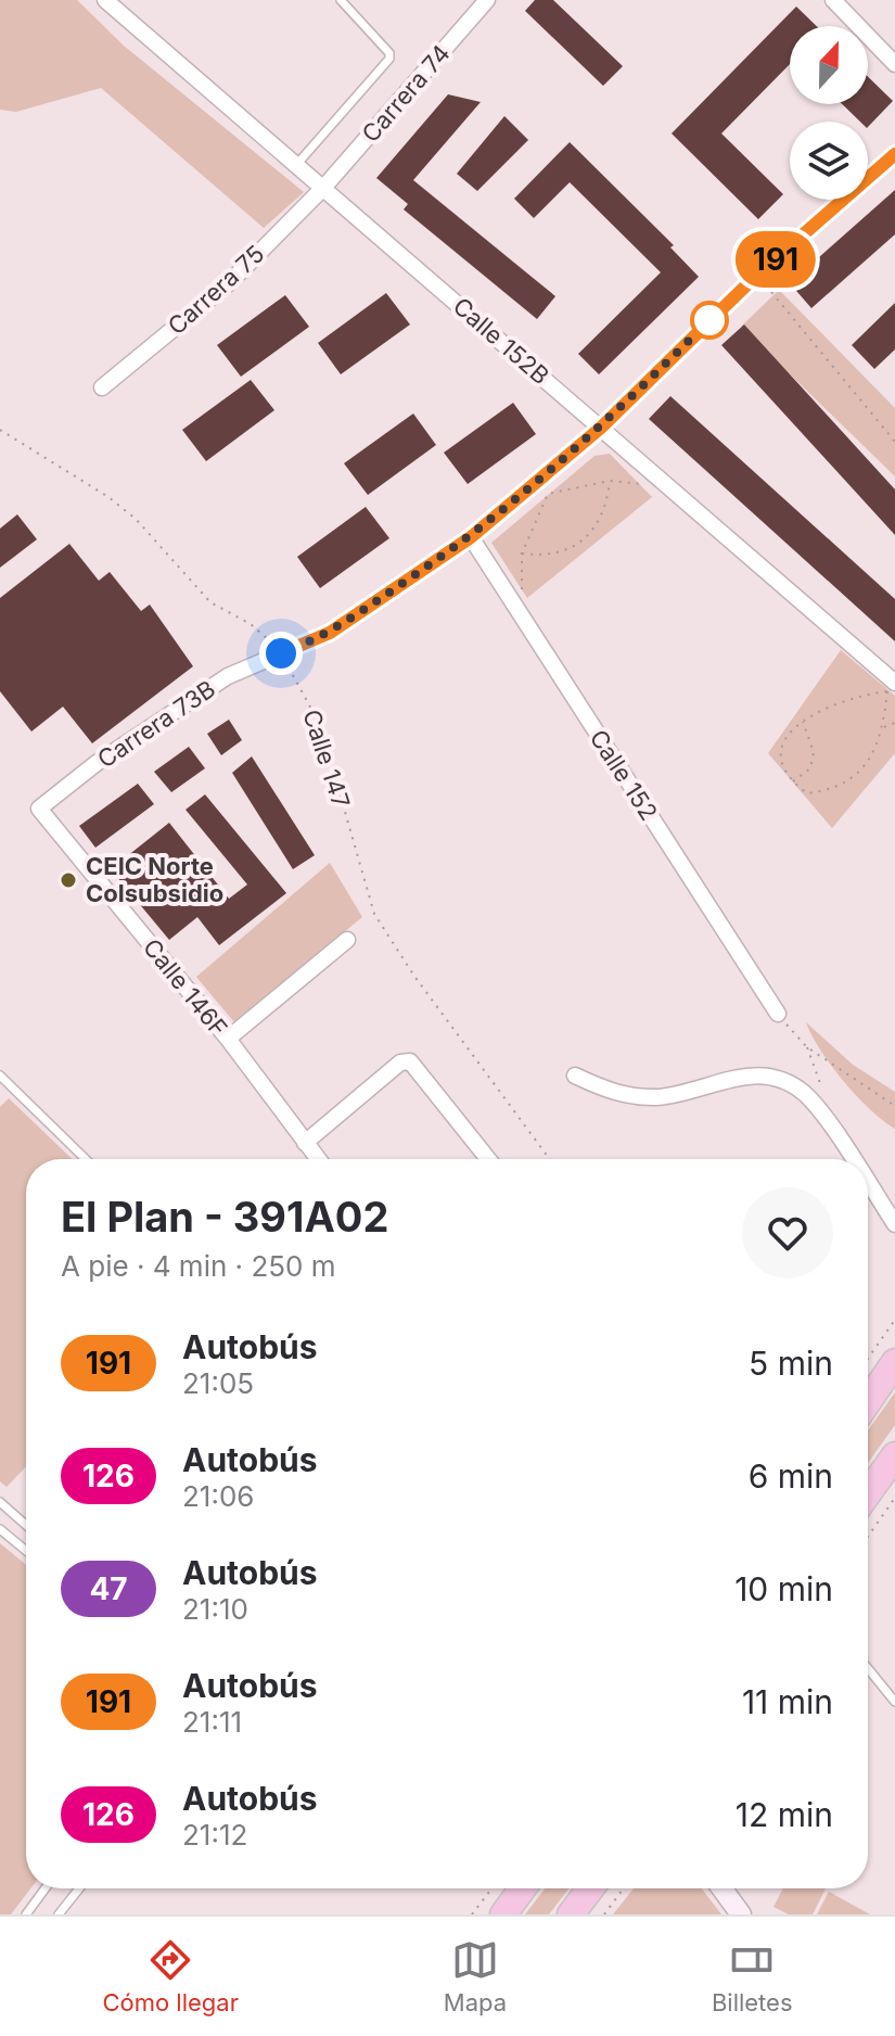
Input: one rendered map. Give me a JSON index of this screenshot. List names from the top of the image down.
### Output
{
  "streets": {
    "street": [
      "Carrera 74",
      "Carrera 75",
      "Calle 152B",
      "Carrera 73B",
      "Calle 152",
      "Calle 146F"
    ],
    "path": ["Calle 147"]
  },
  "crossings": [
    ["Carrera 74", "Carrera 75"],
    ["Carrera 74", "Calle 152B"],
    ["Carrera 75", "Calle 152B"],
    ["Calle 152B", "Carrera 73B"],
    ["Carrera 73B", "Calle 147"],
    ["Carrera 73B", "Calle 152"],
    ["Carrera 73B", "Calle 146F"]
  ],
  "places": ["CEIC Norte Colsubsidio"],
  "lines": ["bus line 191"],
  "north": "top",
  "page": {
    "on_map": "191",
    "heading": ["El Plan - 391A02", "A pie · 4 min · 250 m"],
    "list": [
      {
        "mark": "191",
        "name": "Autobús",
        "note": "21:05",
        "value": "5 min"
      },
      {
        "mark": "126",
        "name": "Autobús",
        "note": "21:06",
        "value": "6 min"
      },
      {
        "mark": "47",
        "name": "Autobús",
        "note": "21:10",
        "value": "10 min"
      },
      {
        "mark": "191",
        "name": "Autobús",
        "note": "21:11",
        "value": "11 min"
      },
      {
        "mark": "126",
        "name": "Autobús",
        "note": "21:12",
        "value": "12 min"
      }
    ],
    "tabs": ["Cómo llegar", "Mapa", "Billetes"]
  }
}
